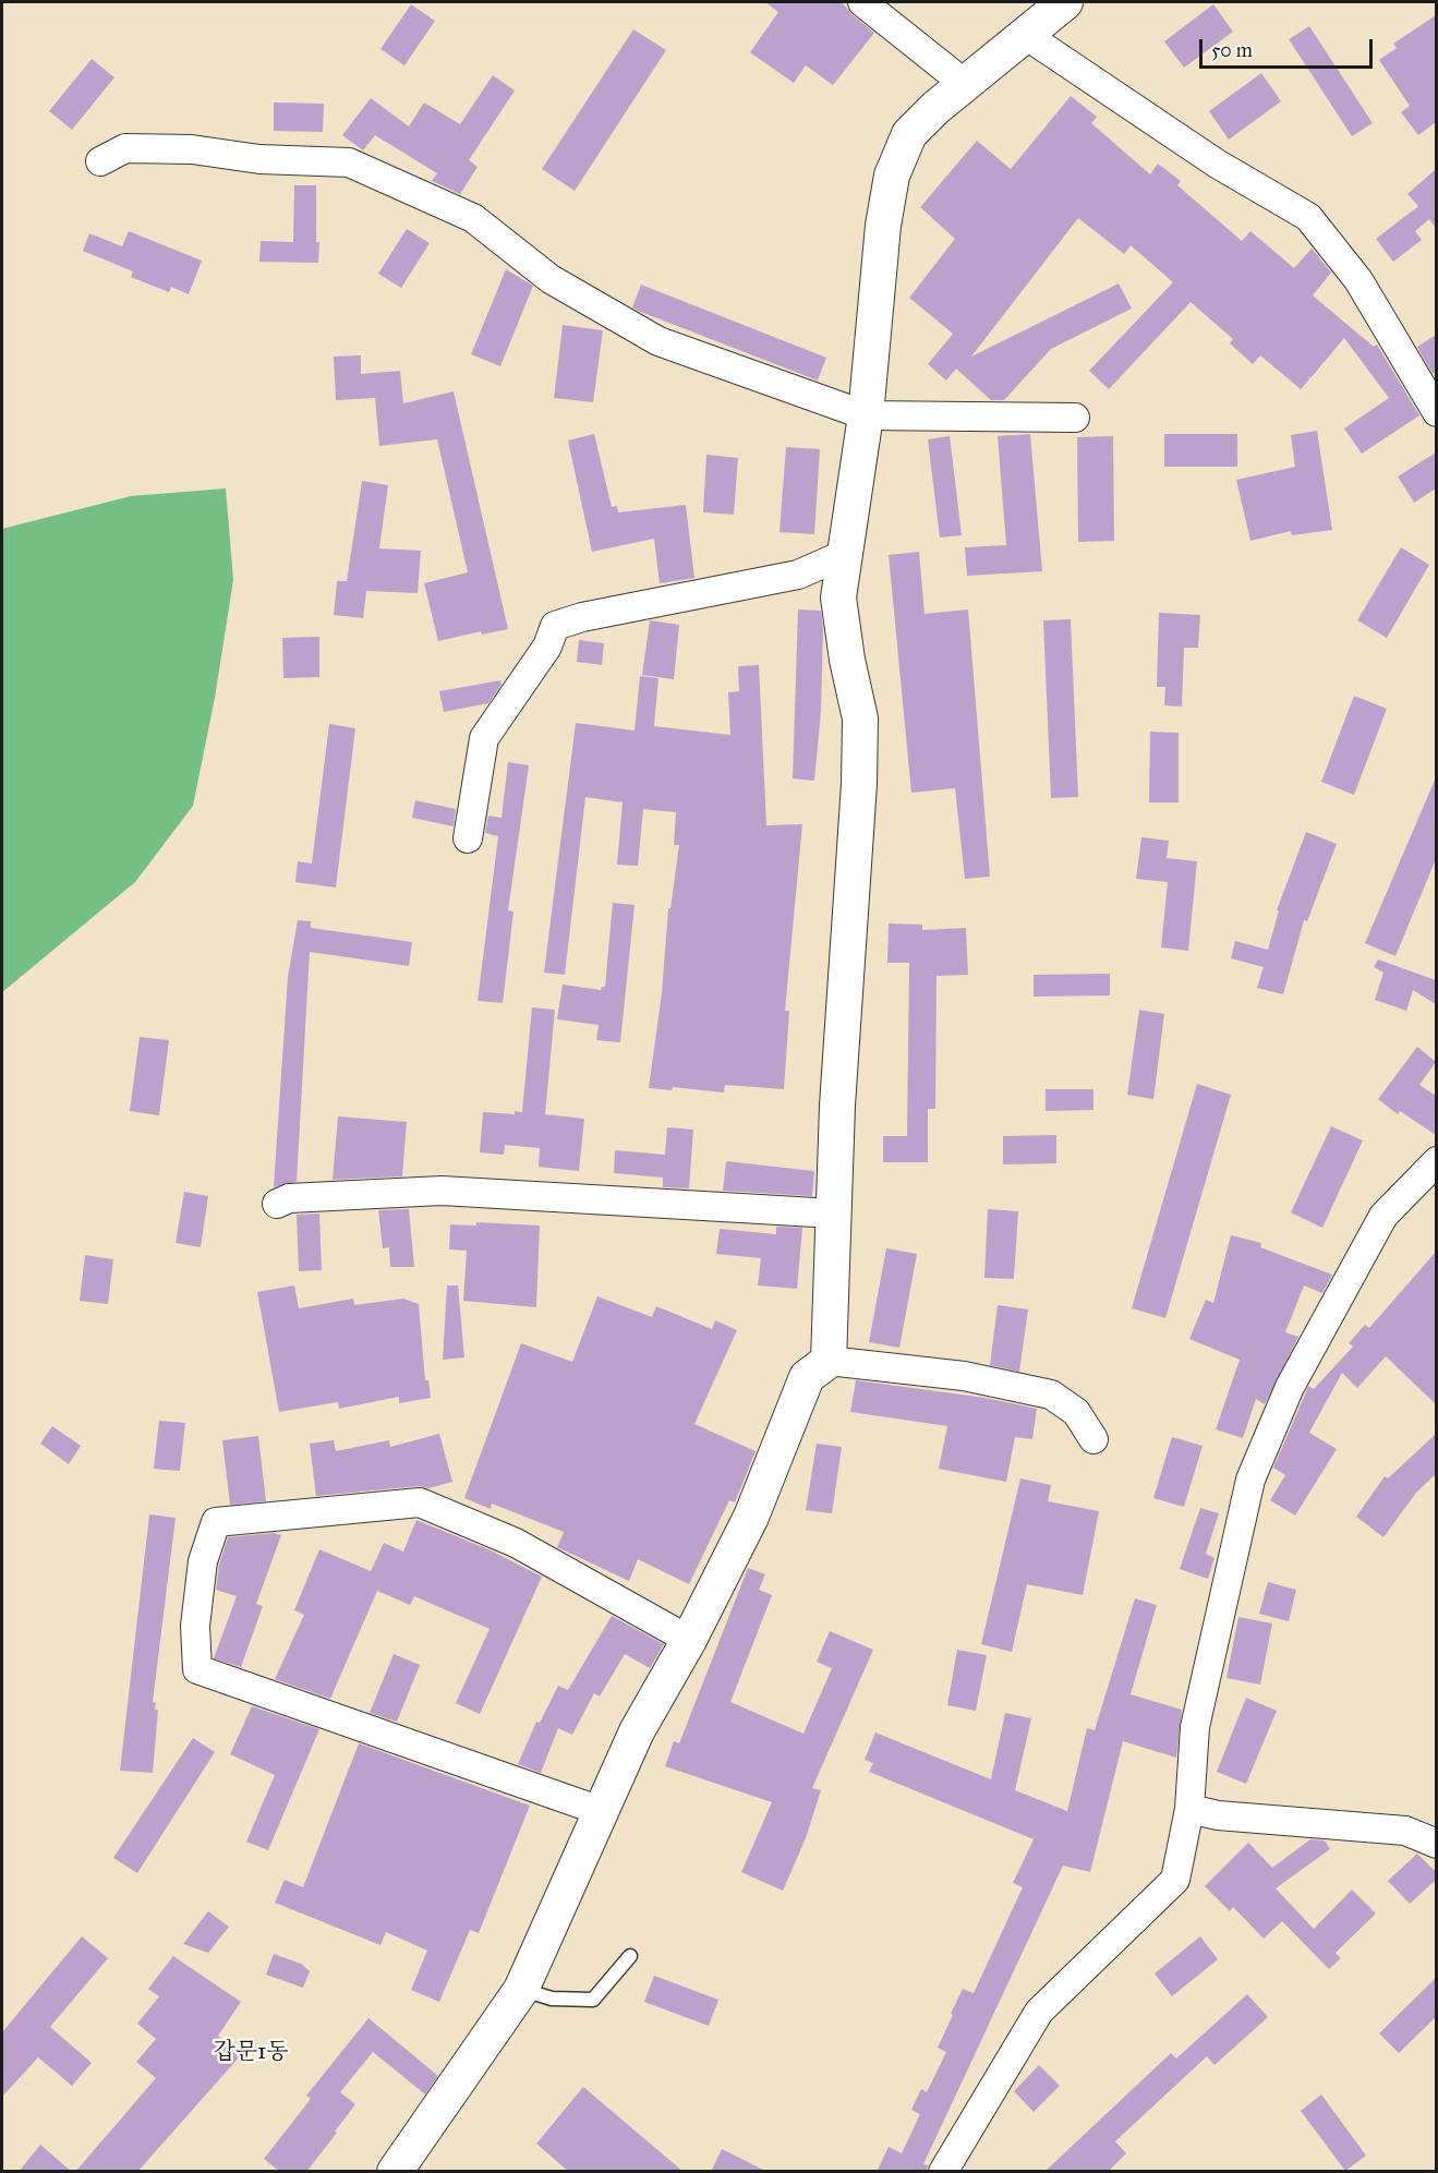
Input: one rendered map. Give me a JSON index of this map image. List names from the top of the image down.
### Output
{
  "districts": ["갑문1동"],
  "scale_bar": "50 m"
}
